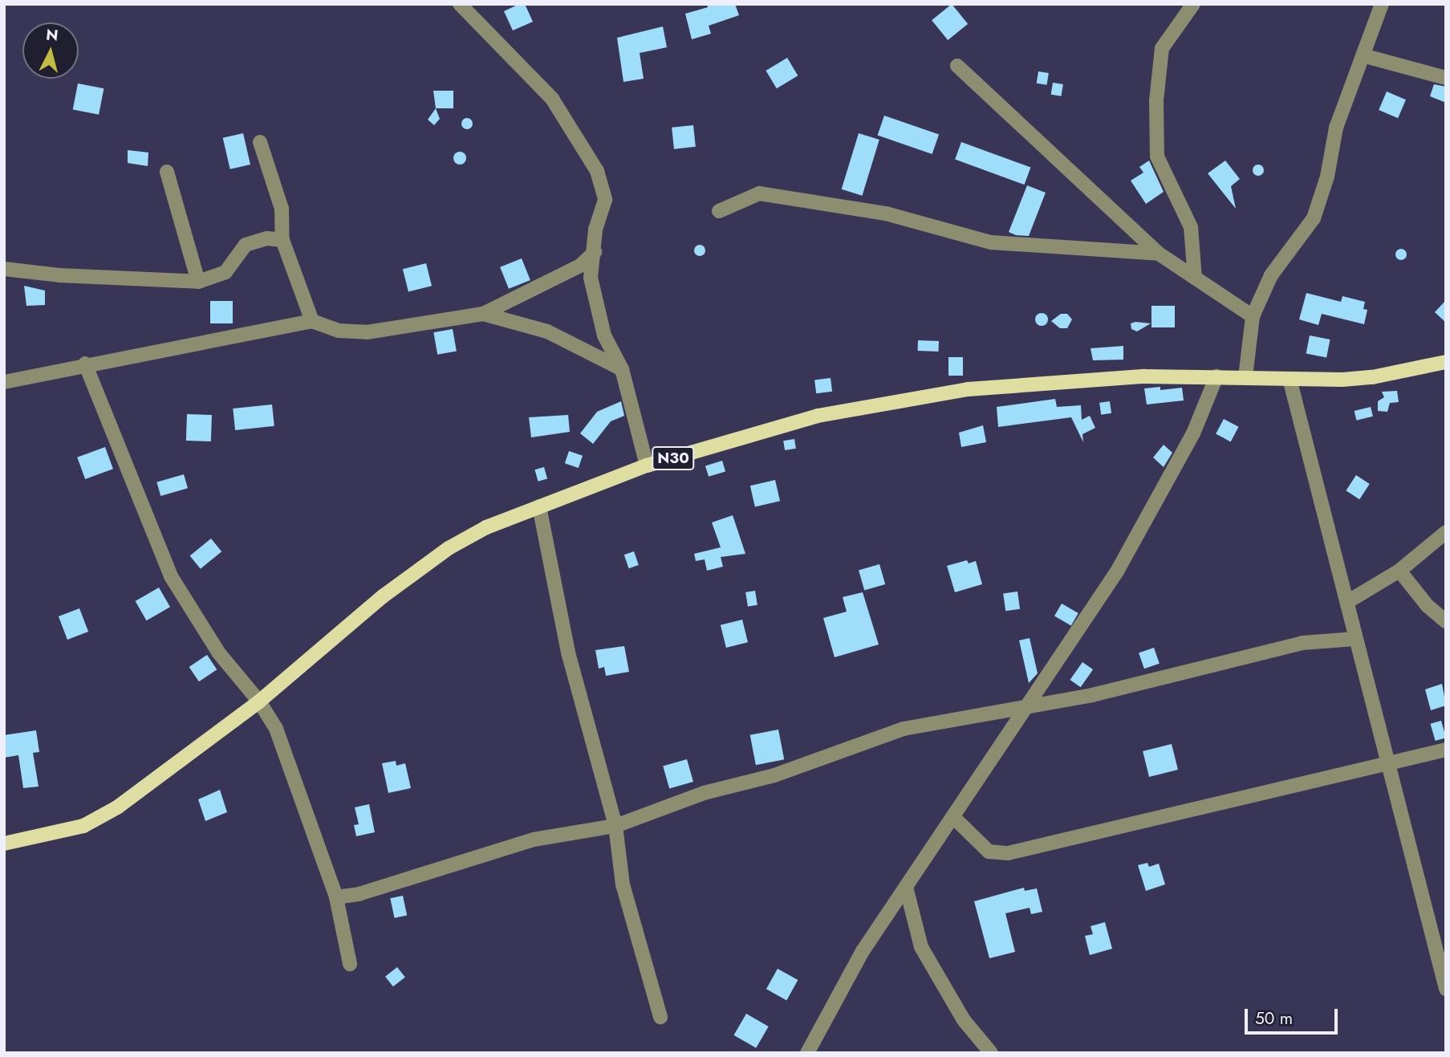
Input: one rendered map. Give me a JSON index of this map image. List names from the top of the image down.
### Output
{
  "streets": {
    "main road": ["N30"]
  },
  "scale_bar": "50 m",
  "north": "top"
}
